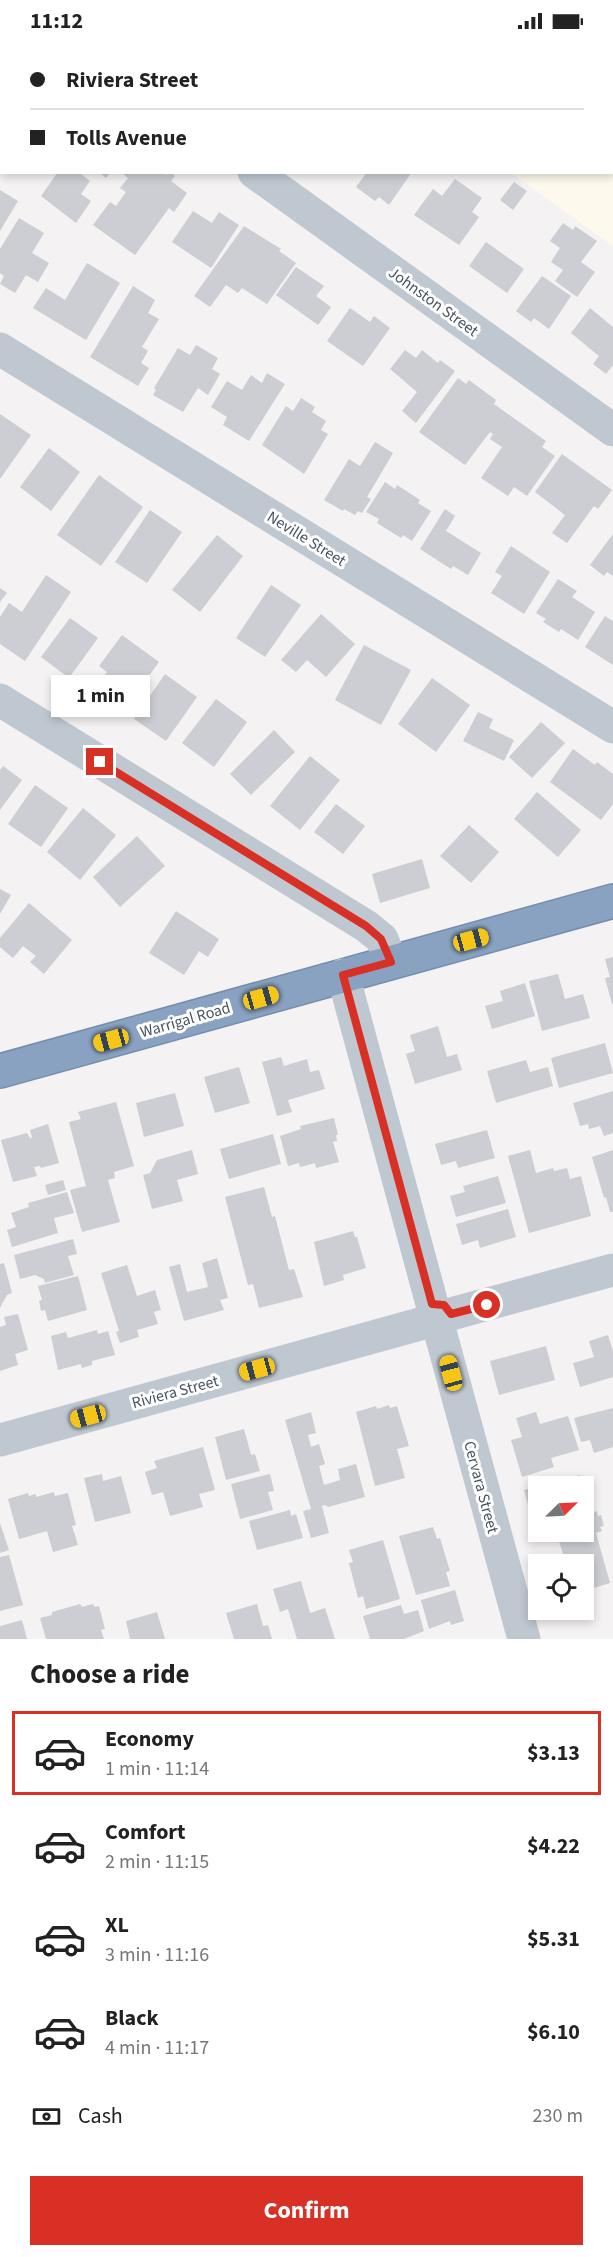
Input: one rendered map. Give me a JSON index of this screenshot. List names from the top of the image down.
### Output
{
  "streets": {
    "highway": ["Warrigal Road"],
    "street": [
      "Johnston Street",
      "Neville Street",
      "Riviera Street",
      "Cervara Street"
    ]
  },
  "crossings": [
    ["Warrigal Road", "Cervara Street"],
    ["Riviera Street", "Cervara Street"]
  ],
  "north": "top right",
  "page": {
    "status": "11:12",
    "banner": ["Riviera Street", "Tolls Avenue"],
    "bubble": "1 min",
    "heading": "Choose a ride",
    "list": [
      {
        "name": "Economy",
        "note": "1 min · 11:14",
        "value": "$3.13"
      },
      {
        "name": "Comfort",
        "note": "2 min · 11:15",
        "value": "$4.22"
      },
      {
        "name": "XL",
        "note": "3 min · 11:16",
        "value": "$5.31"
      },
      {
        "name": "Black",
        "note": "4 min · 11:17",
        "value": "$6.10"
      }
    ],
    "pay": ["Cash", "230 m"],
    "buttons": "Confirm"
  }
}
